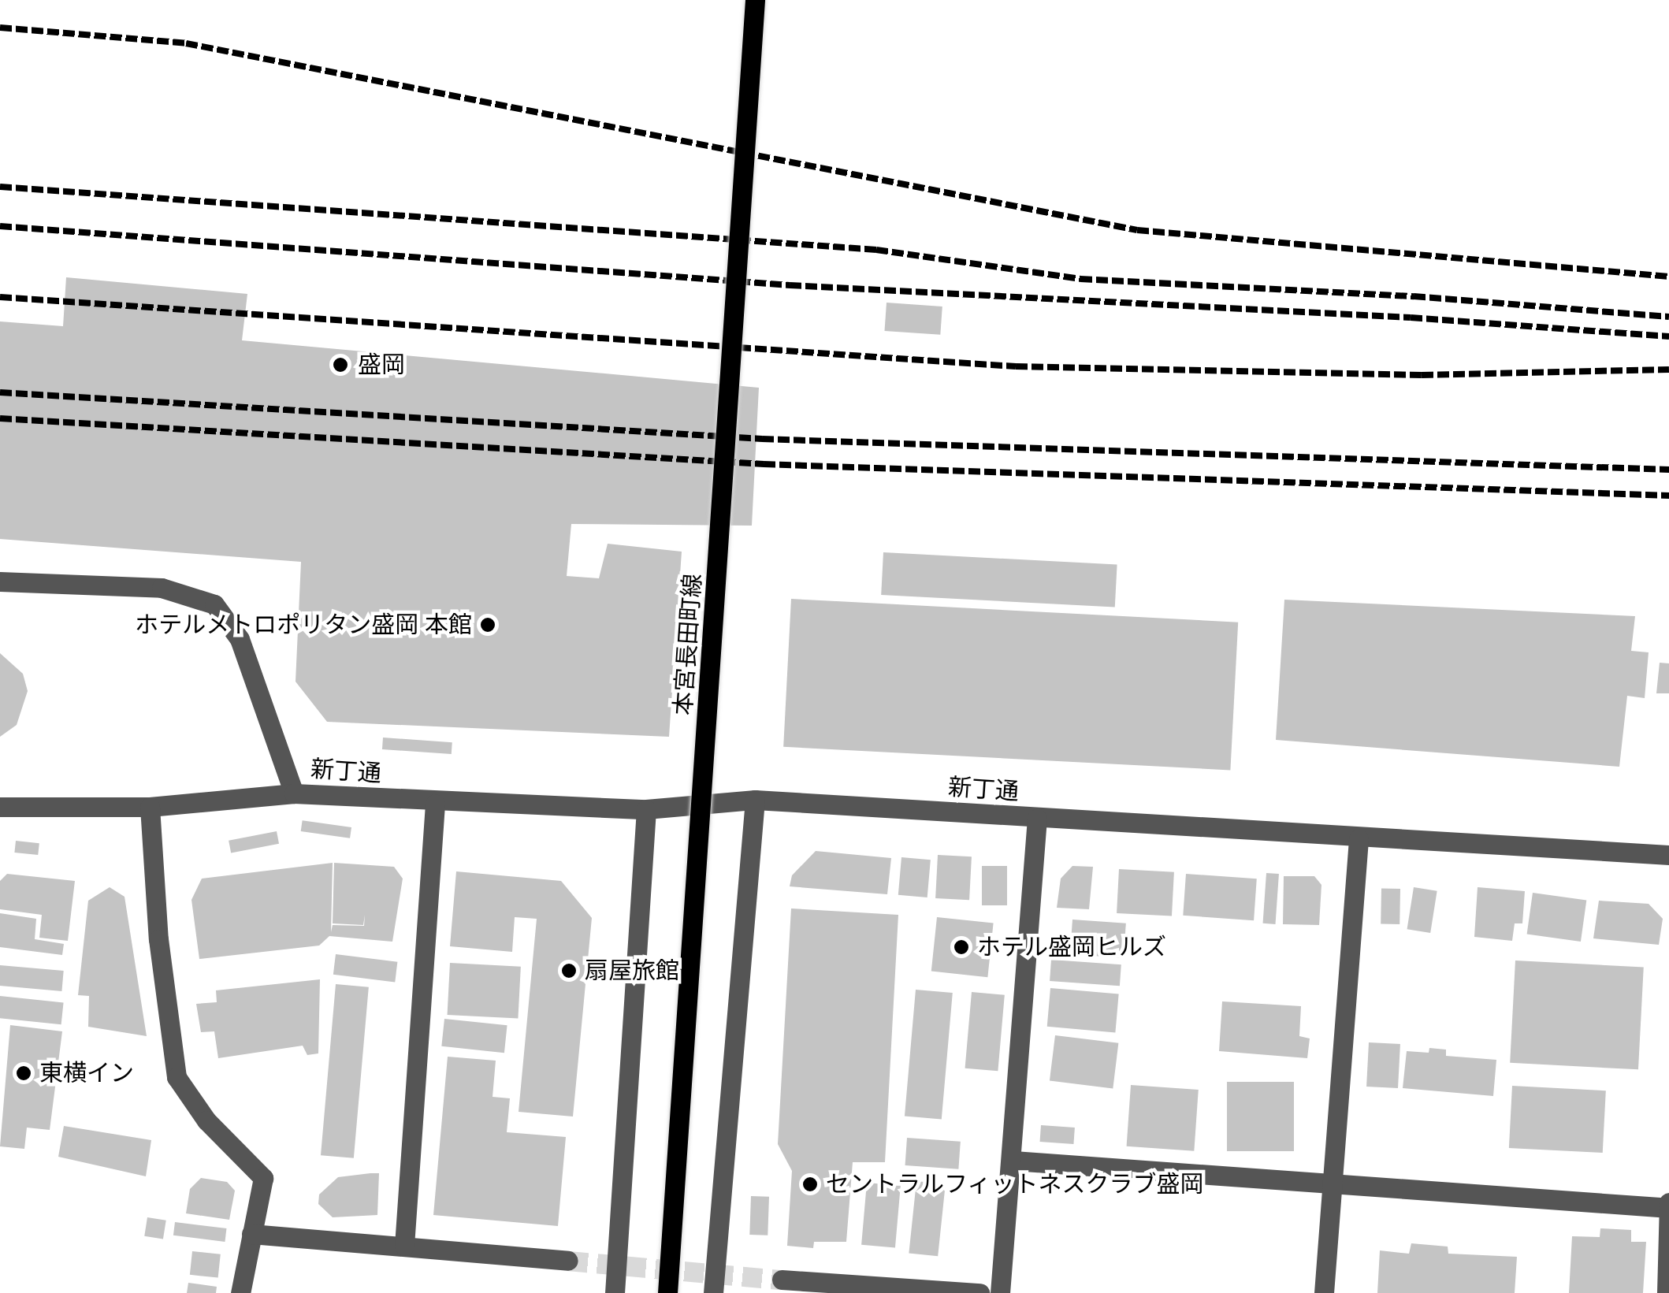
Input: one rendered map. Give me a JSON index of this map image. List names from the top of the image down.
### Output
{
  "streets": {
    "main road": ["本宮長田町線"],
    "street": ["新丁通"]
  },
  "places": [
    "盛岡",
    "ホテルメトロポリタン盛岡 本館",
    "ホテル盛岡ヒルズ",
    "扇屋旅館",
    "東横イン",
    "セントラルフィットネスクラブ盛岡"
  ]
}
